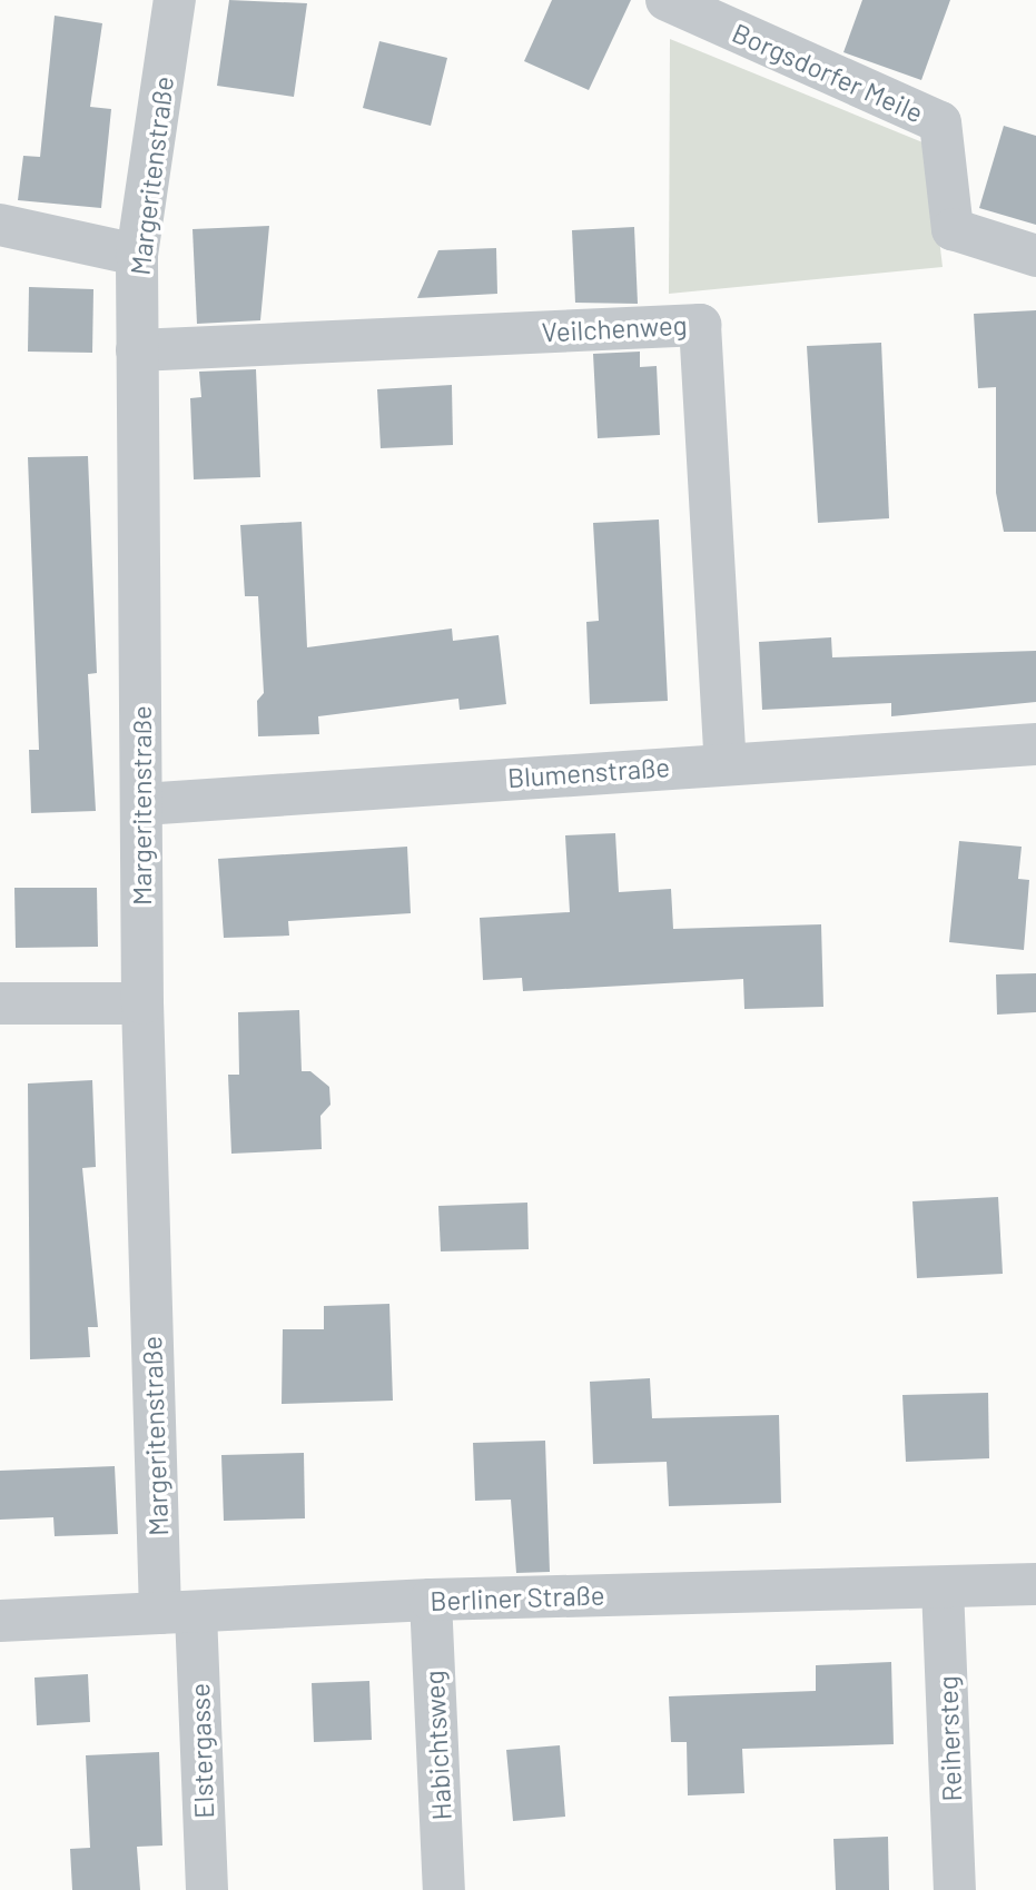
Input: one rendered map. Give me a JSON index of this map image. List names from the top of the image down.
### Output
{
  "streets": {
    "street": [
      "Borgsdorfer Meile",
      "Margeritenstraße",
      "Veilchenweg",
      "Blumenstraße",
      "Berliner Straße",
      "Reihersteg",
      "Habichtsweg",
      "Elstergasse"
    ]
  },
  "crossings": [
    ["Margeritenstraße", "Veilchenweg"],
    ["Margeritenstraße", "Blumenstraße"],
    ["Margeritenstraße", "Berliner Straße"],
    ["Margeritenstraße", "Elstergasse"],
    ["Veilchenweg", "Blumenstraße"],
    ["Berliner Straße", "Reihersteg"],
    ["Berliner Straße", "Habichtsweg"],
    ["Berliner Straße", "Elstergasse"]
  ]
}
